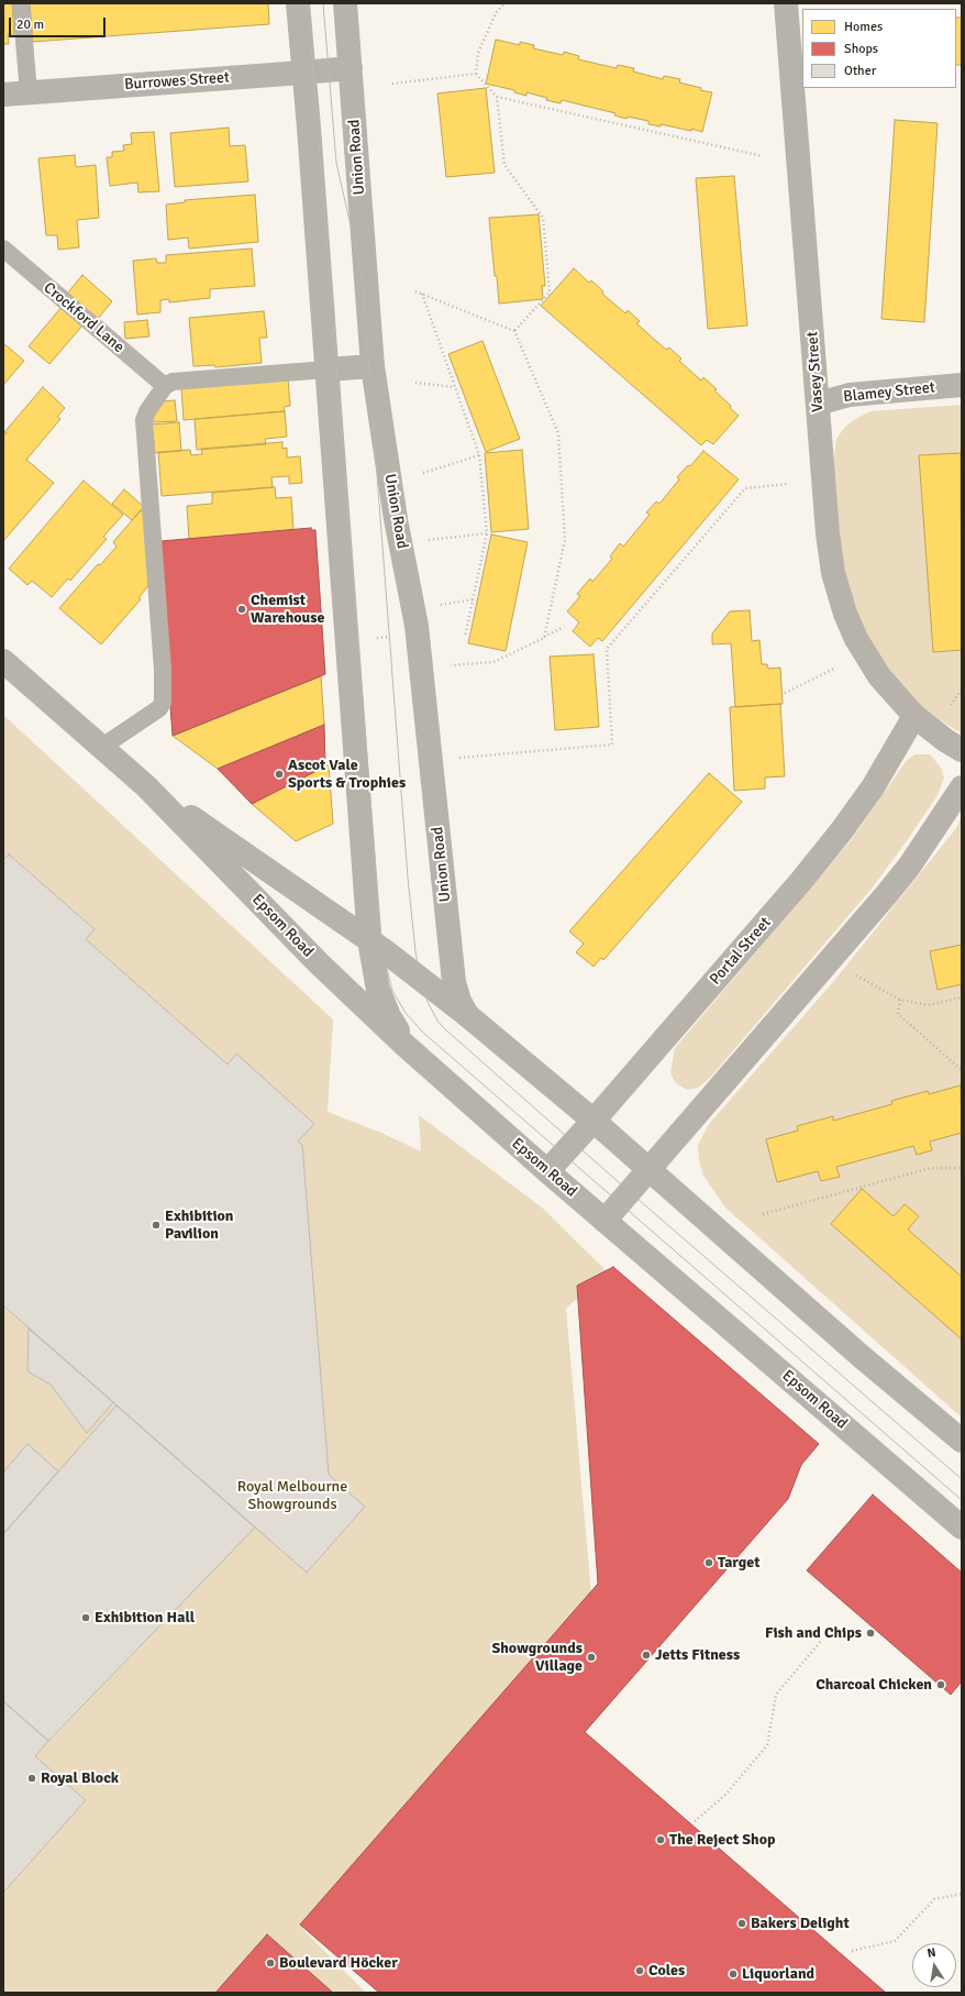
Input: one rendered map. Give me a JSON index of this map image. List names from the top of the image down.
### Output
{
  "streets": {
    "main road": ["Epsom Road"],
    "street": [
      "Burrowes Street",
      "Union Road",
      "Vasey Street",
      "Blamey Street",
      "Portal Street"
    ],
    "lane": ["Crockford Lane"]
  },
  "crossings": [
    ["Burrowes Street", "Union Road"],
    ["Union Road", "Epsom Road"],
    ["Vasey Street", "Blamey Street"],
    ["Vasey Street", "Portal Street"],
    ["Epsom Road", "Portal Street"]
  ],
  "parks": ["Royal Melbourne Showgrounds"],
  "places": [
    "Chemist Warehouse",
    "Ascot Vale Sports & Trophies",
    "Exhibition Pavilion",
    "Target",
    "Exhibition Hall",
    "Fish and Chips",
    "Jetts Fitness",
    "Showgrounds Village",
    "Charcoal Chicken",
    "Royal Block",
    "The Reject Shop",
    "Bakers Delight",
    "Boulevard Höcker",
    "Coles",
    "Liquorland"
  ],
  "legend": ["Homes", "Shops", "Other"],
  "scale_bar": "20 m",
  "north": "top"
}
